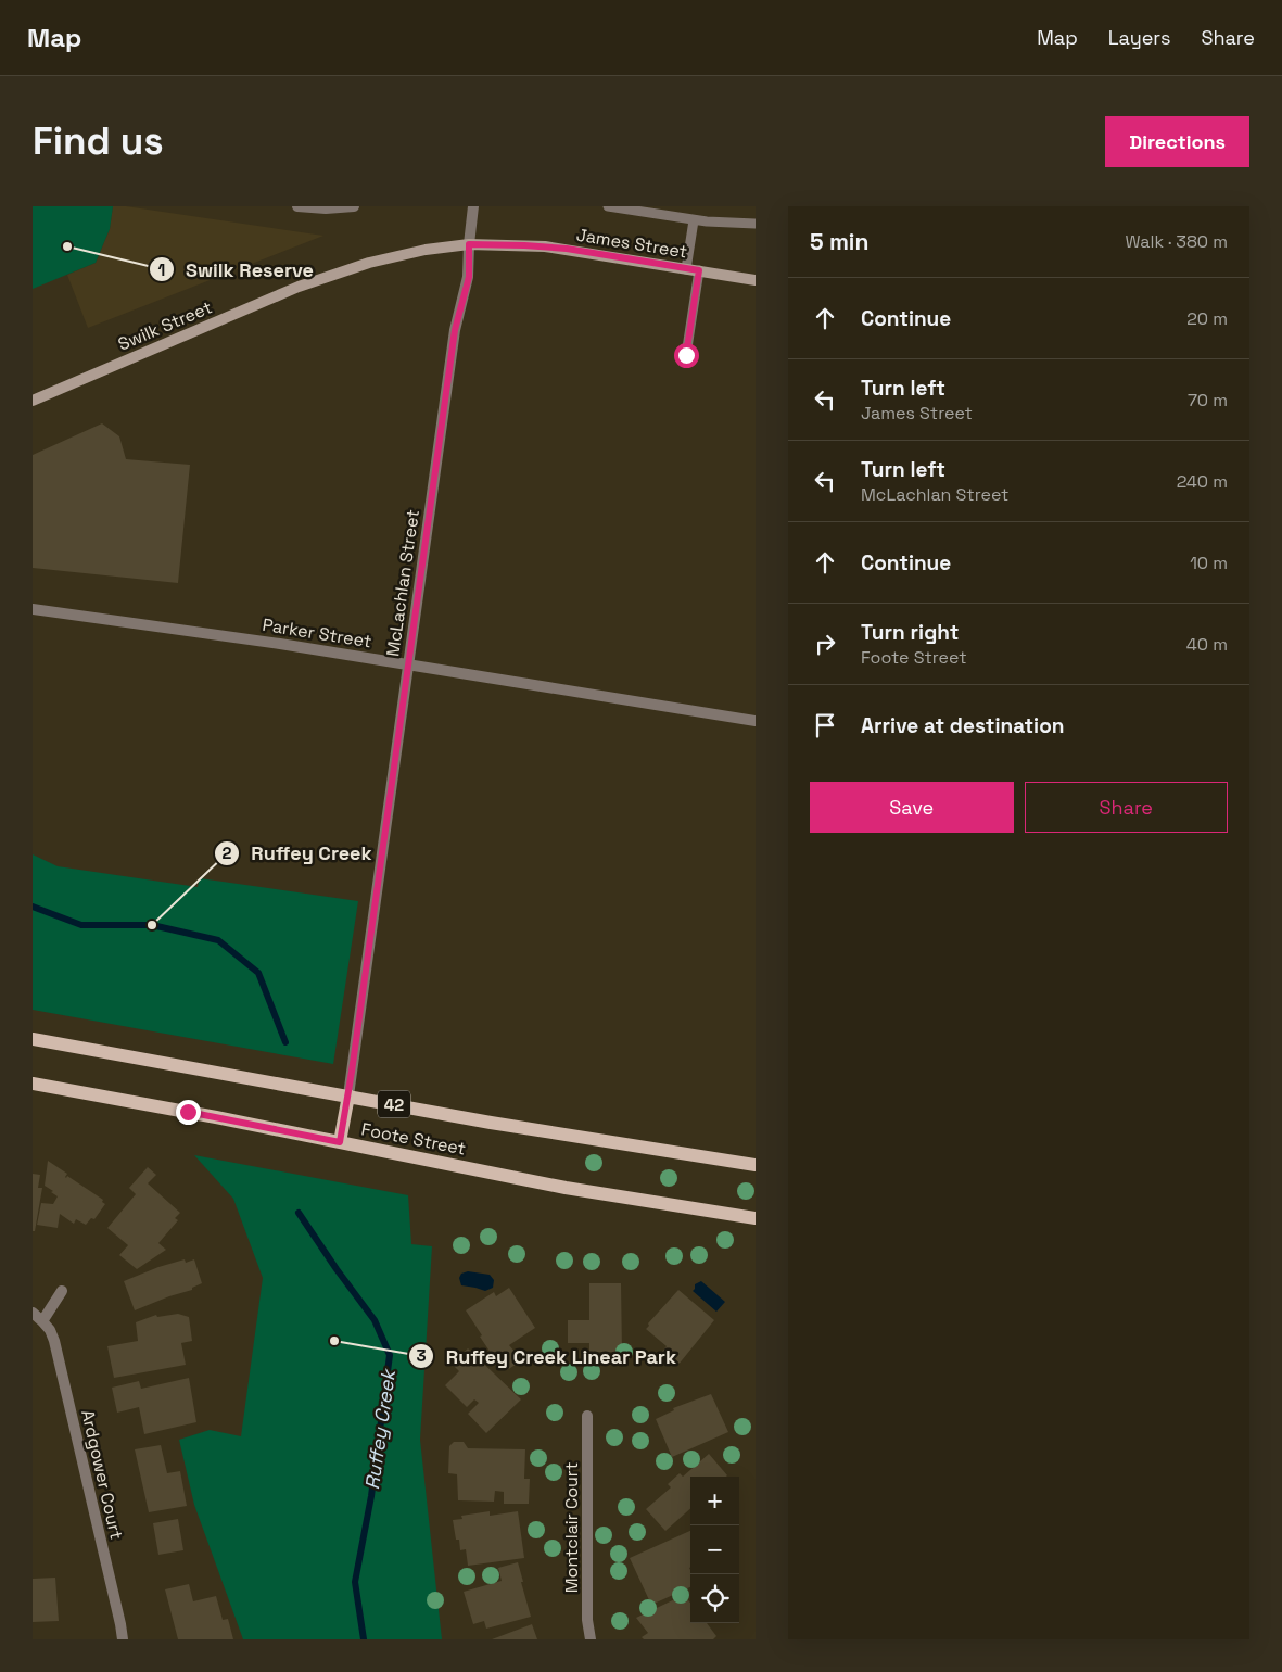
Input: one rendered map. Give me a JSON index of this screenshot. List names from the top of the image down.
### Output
{
  "streets": {
    "main road": [
      "James Street",
      "Swilk Street",
      "42",
      "Foote Street"
    ],
    "street": [
      "McLachlan Street",
      "Parker Street",
      "Ardgower Court",
      "Montclair Court"
    ]
  },
  "crossings": [
    ["James Street", "Swilk Street"],
    ["James Street", "McLachlan Street"],
    ["Swilk Street", "McLachlan Street"],
    ["McLachlan Street", "Parker Street"],
    ["McLachlan Street", "Foote Street"]
  ],
  "water": ["Ruffey Creek"],
  "places": ["Swilk Reserve", "Ruffey Creek", "Ruffey Creek Linear Park"],
  "page": {
    "header": "Map",
    "nav": ["Map", "Layers", "Share"],
    "buttons": [
      "Directions",
      ["Save", "Share"]
    ],
    "title": "Find us",
    "heading": ["5 min", "Walk · 380 m"],
    "list": [
      ["Continue", "20 m"],
      ["Turn left", "James Street", "70 m"],
      ["Turn left", "McLachlan Street", "240 m"],
      ["Continue", "10 m"],
      ["Turn right", "Foote Street", "40 m"],
      "Arrive at destination"
    ],
    "map_buttons": ["+", "−"]
  }
}
